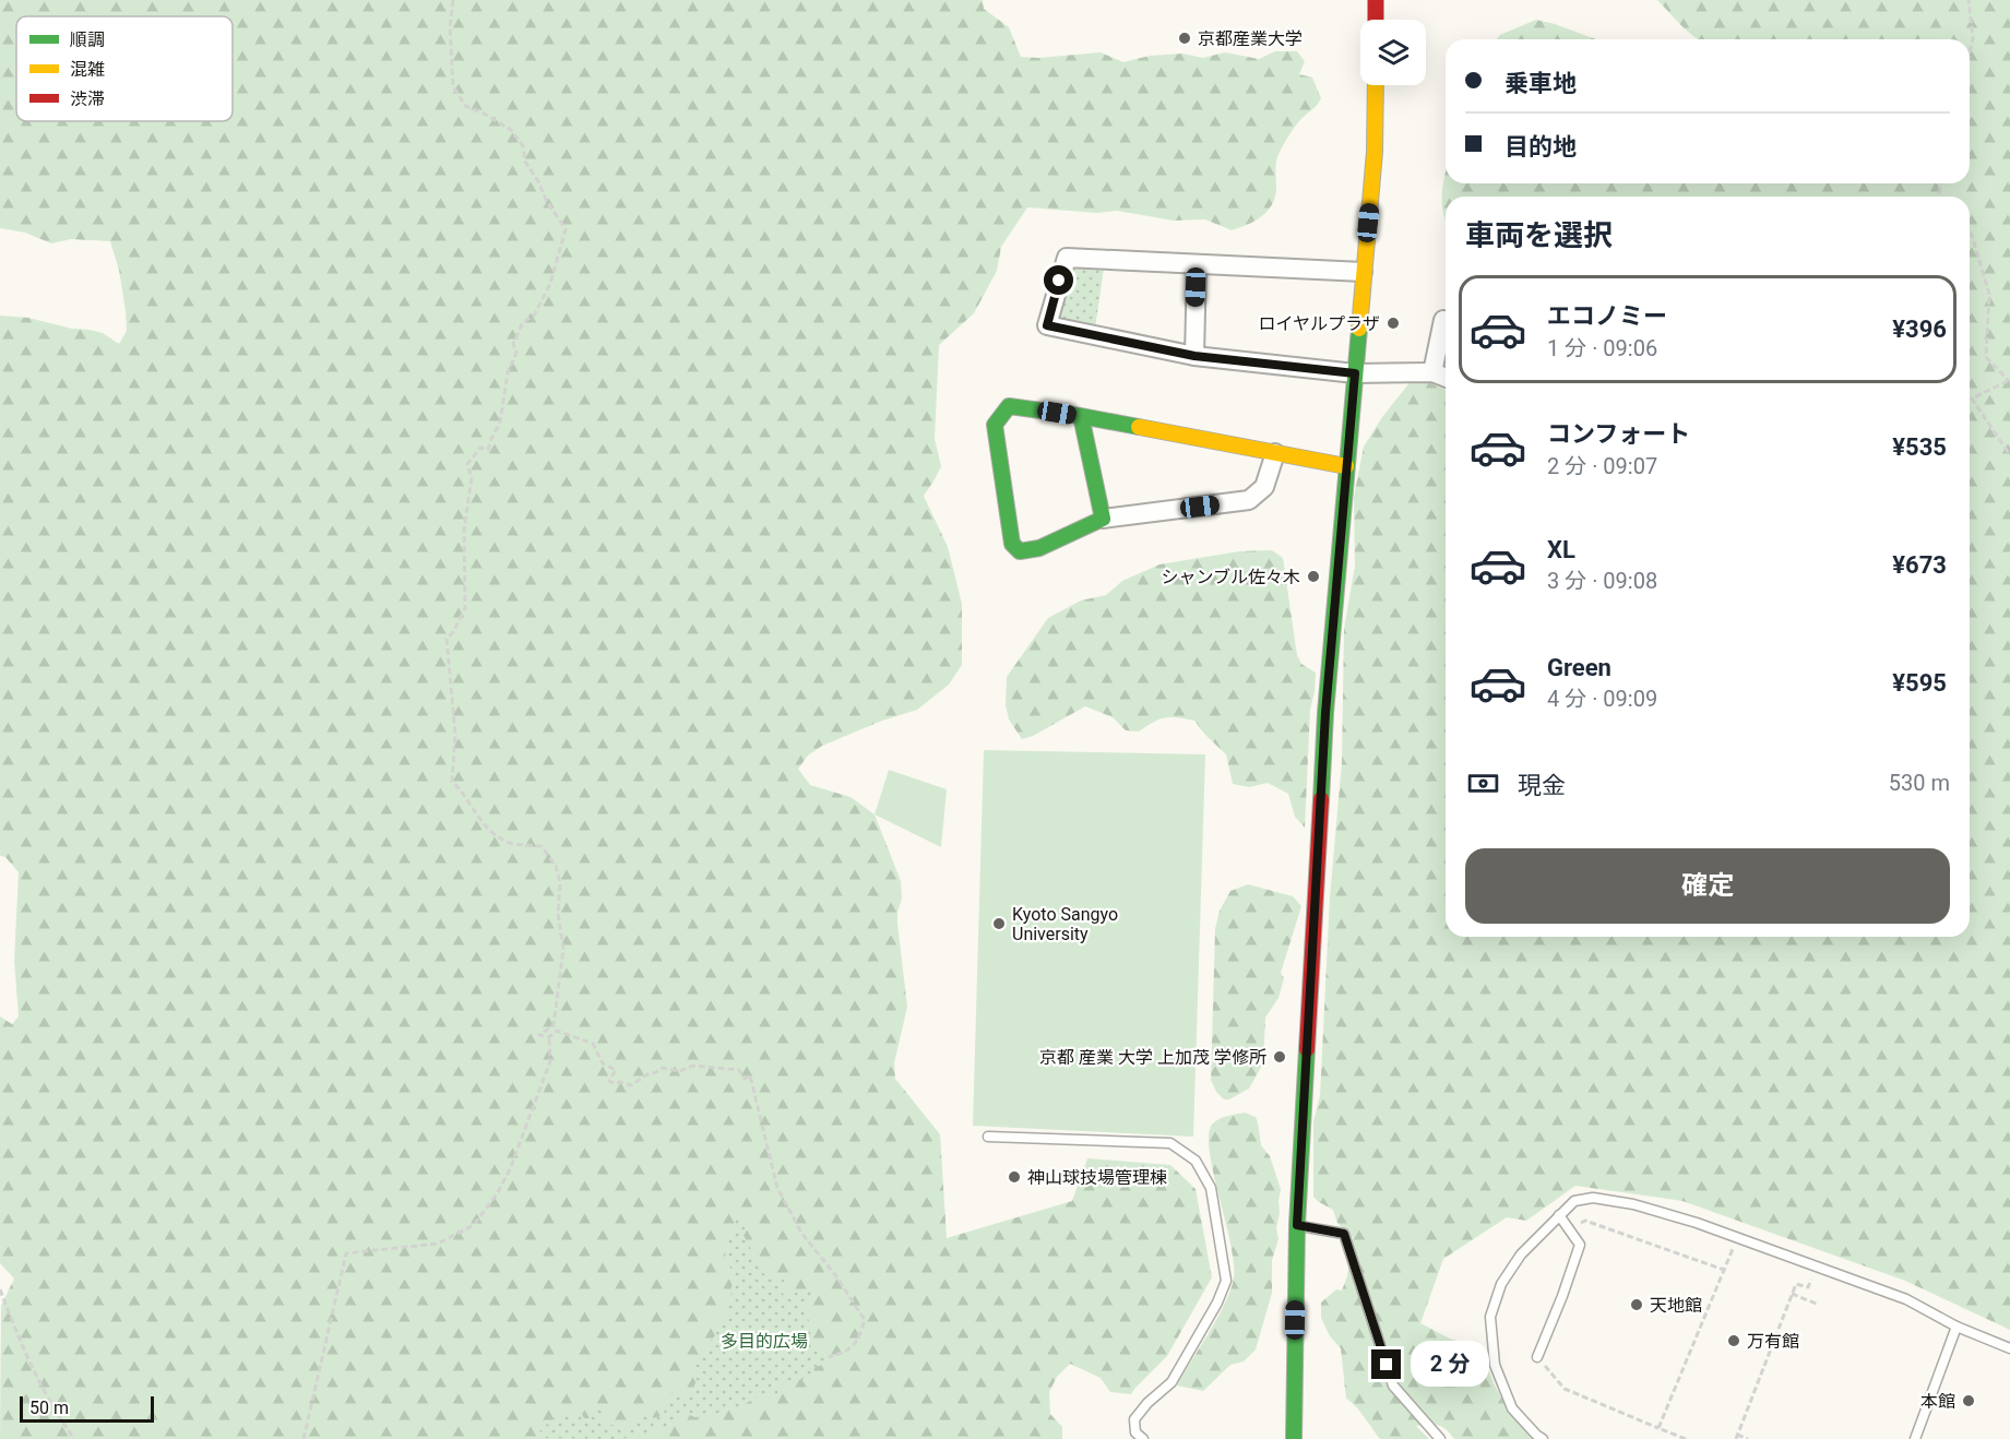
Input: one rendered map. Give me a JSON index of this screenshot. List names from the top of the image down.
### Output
{
  "parks": ["多目的広場"],
  "places": [
    "京都産業大学",
    "ロイヤルプラザ",
    "シャンブル佐々木",
    "Kyoto Sangyo University",
    "京都 産業 大学 上加茂 学修所",
    "神山球技場管理棟",
    "天地館",
    "万有館",
    "本館"
  ],
  "legend": ["順調", "混雑", "渋滞"],
  "scale_bar": "50 m",
  "page": {
    "banner": ["乗車地", "目的地"],
    "heading": "車両を選択",
    "list": [
      {
        "name": "エコノミー",
        "note": "1 分 · 09:06",
        "value": "¥396"
      },
      {
        "name": "コンフォート",
        "note": "2 分 · 09:07",
        "value": "¥535"
      },
      {
        "name": "XL",
        "note": "3 分 · 09:08",
        "value": "¥673"
      },
      {
        "name": "Green",
        "note": "4 分 · 09:09",
        "value": "¥595"
      }
    ],
    "pay": ["現金", "530 m"],
    "buttons": "確定",
    "bubble": "2 分",
    "scale": "50 m"
  }
}
